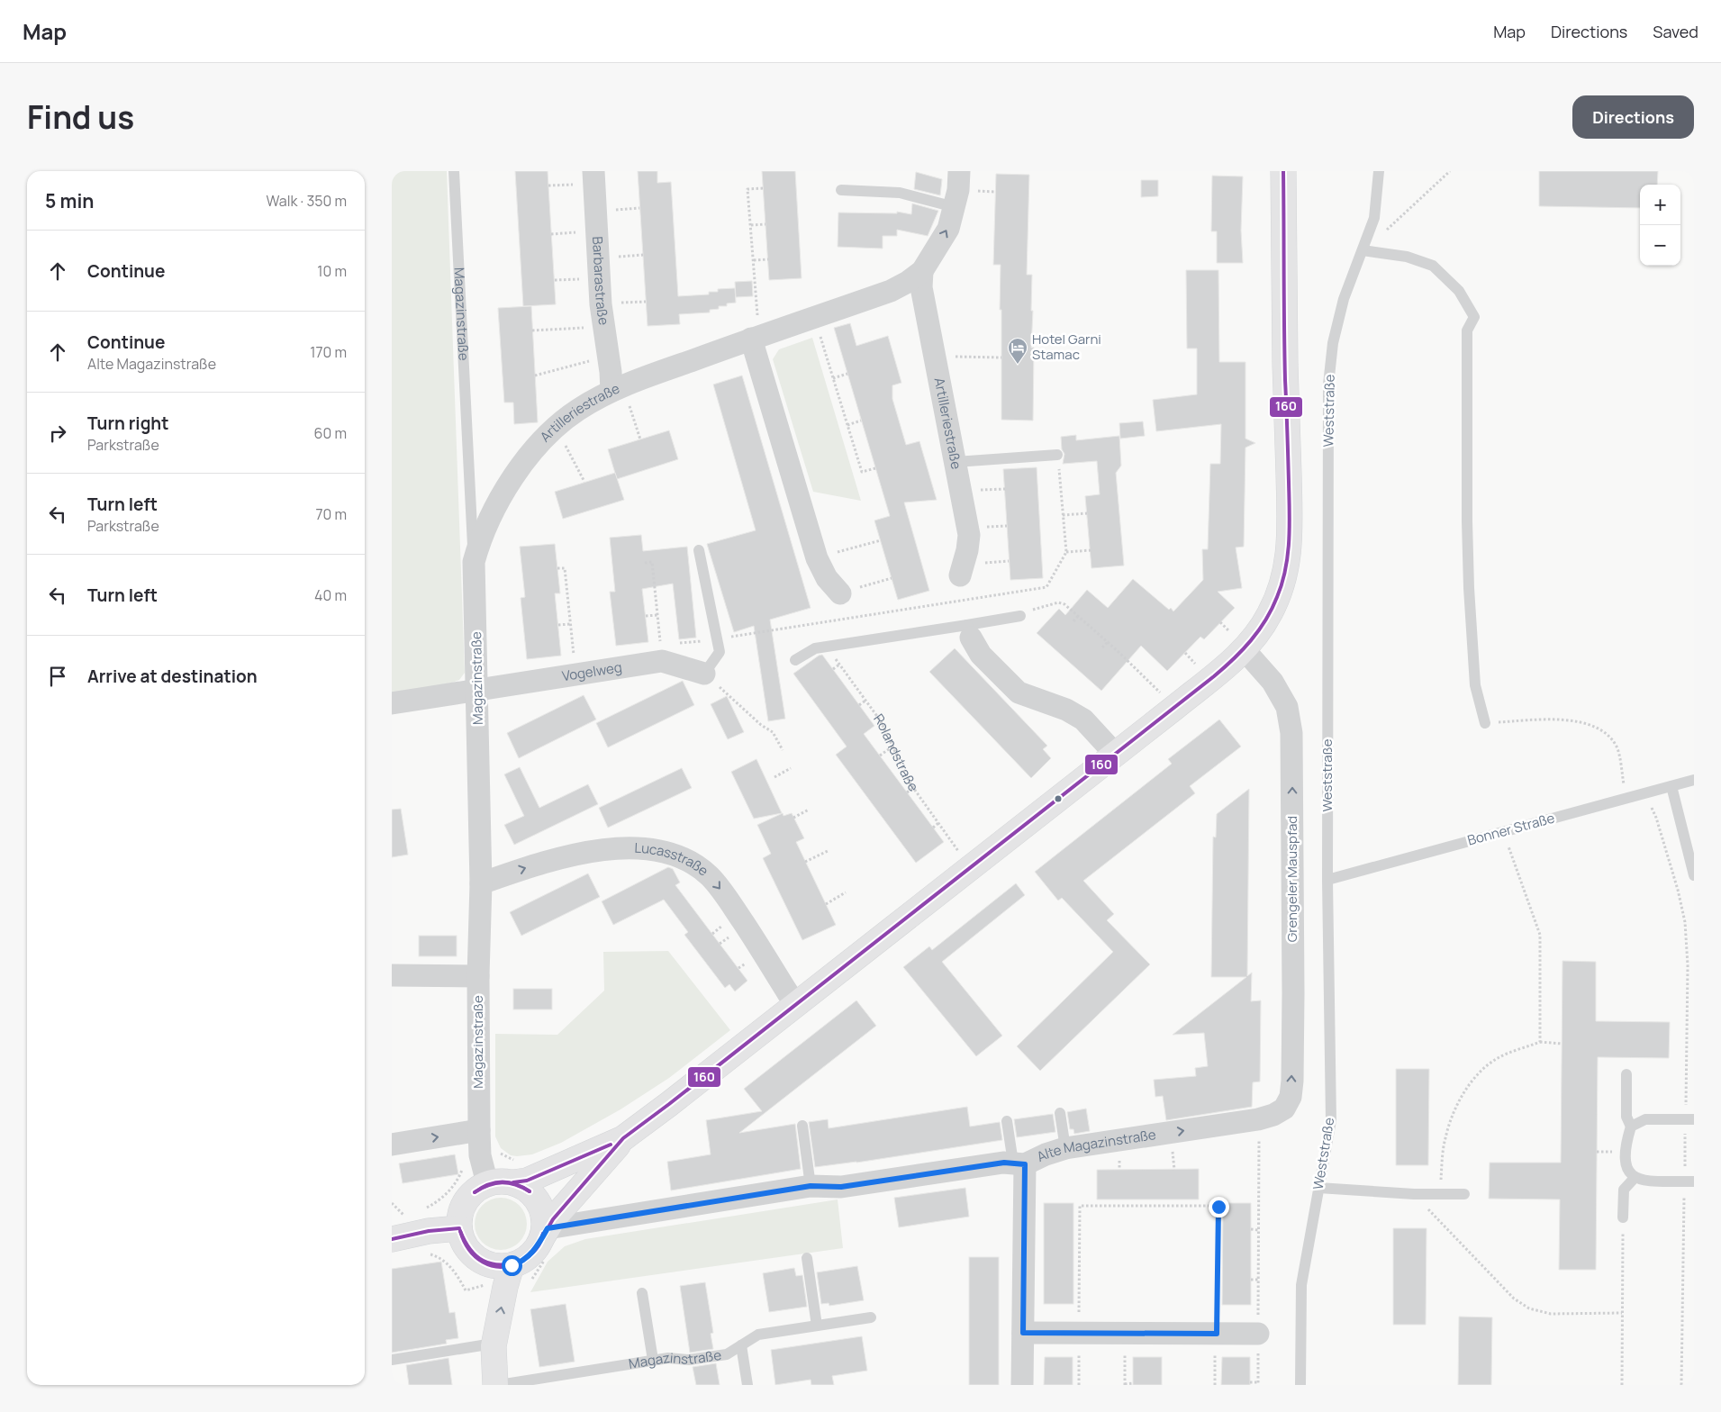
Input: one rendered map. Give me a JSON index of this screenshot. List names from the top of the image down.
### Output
{
  "streets": {
    "street": [
      "Barbarastraße",
      "Magazinstraße",
      "Artilleriestraße",
      "Vogelweg",
      "Lucasstraße",
      "Grengeler Mauspfad",
      "Alte Magazinstraße"
    ],
    "lane": ["Weststraße", "Bonner Straße"],
    "path": ["Rolandstraße"]
  },
  "crossings": [
    ["Barbarastraße", "Artilleriestraße"],
    ["Magazinstraße", "Artilleriestraße"],
    ["Magazinstraße", "Vogelweg"],
    ["Magazinstraße", "Lucasstraße"],
    ["Magazinstraße", "Alte Magazinstraße"],
    ["Weststraße", "Bonner Straße"],
    ["Grengeler Mauspfad", "Alte Magazinstraße"]
  ],
  "one_way": ["Lucasstraße", "Grengeler Mauspfad"],
  "places": {
    "hotel": ["Hotel Garni Stamac"]
  },
  "lines": ["transit line 160"],
  "page": {
    "header": "Map",
    "nav": ["Map", "Directions", "Saved"],
    "title": "Find us",
    "buttons": "Directions",
    "heading": ["5 min", "Walk · 350 m"],
    "map_buttons": ["+", "−"],
    "list": [
      ["Continue", "10 m"],
      ["Continue", "Alte Magazinstraße", "170 m"],
      ["Turn right", "Parkstraße", "60 m"],
      ["Turn left", "Parkstraße", "70 m"],
      ["Turn left", "40 m"],
      "Arrive at destination"
    ]
  }
}
